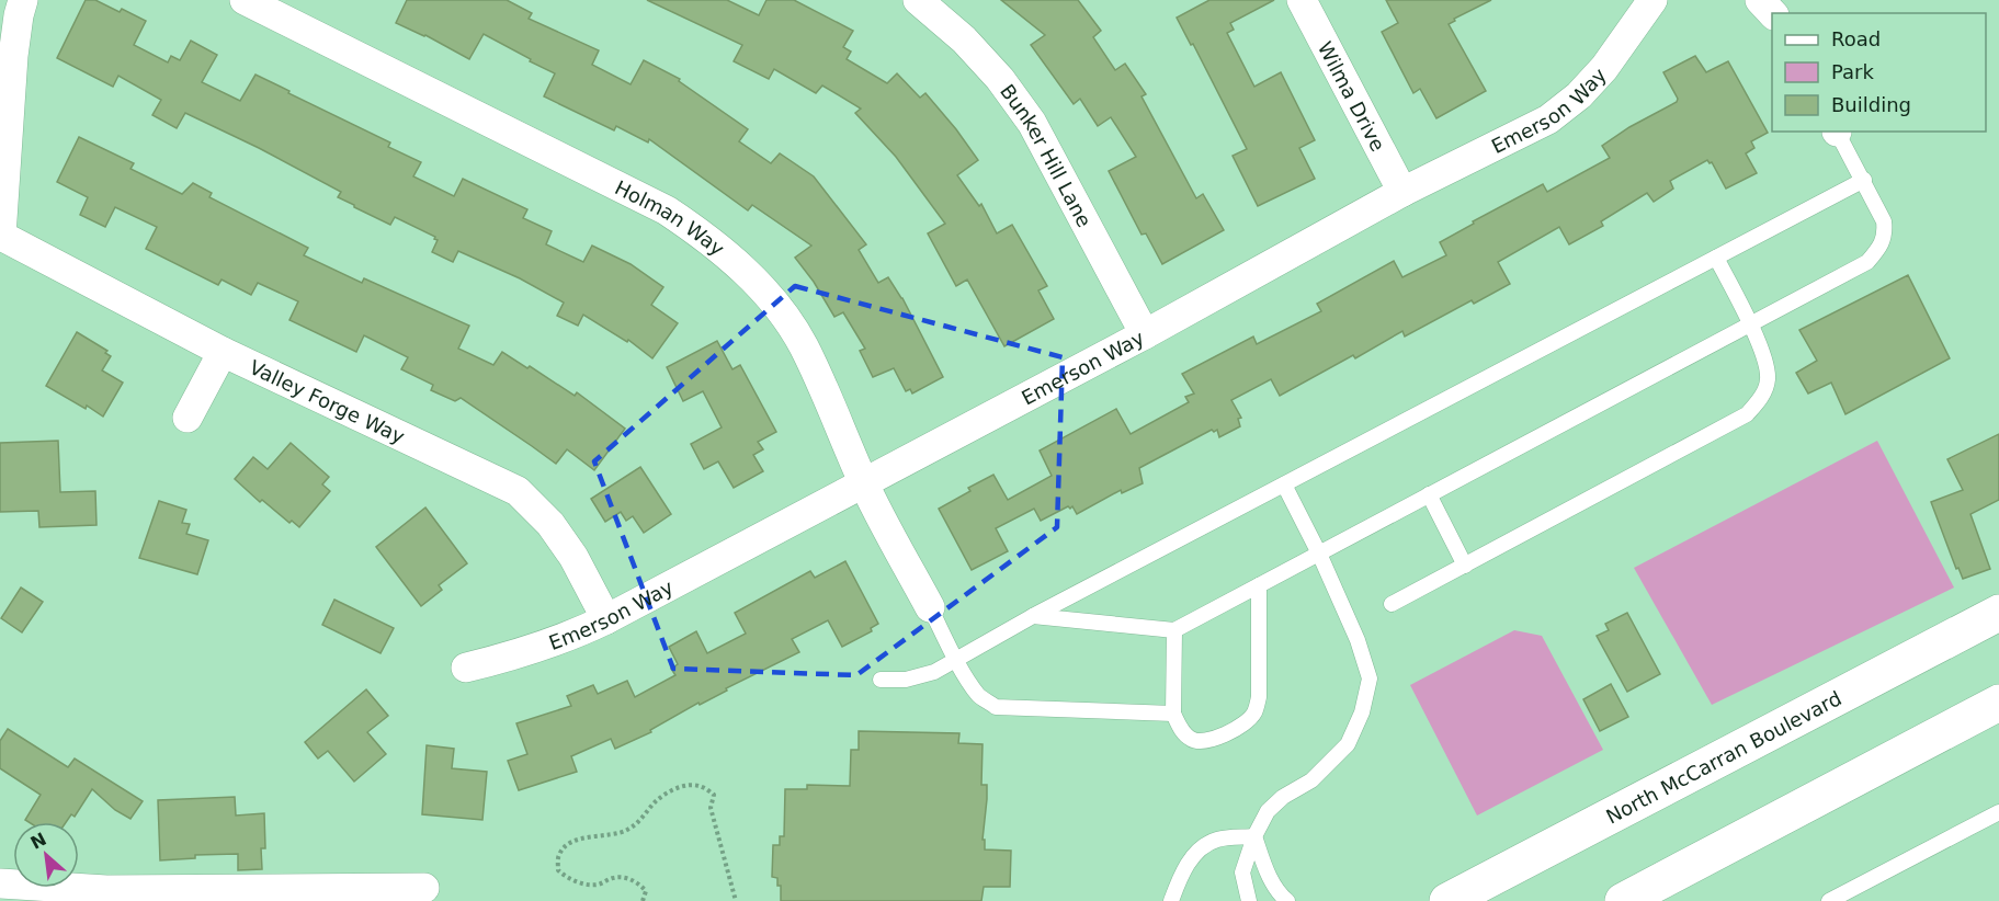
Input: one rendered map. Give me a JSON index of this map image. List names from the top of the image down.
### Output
{
  "streets": {
    "main road": ["North McCarran Boulevard"],
    "street": [
      "Wilma Drive",
      "Emerson Way",
      "Bunker Hill Lane",
      "Holman Way",
      "Valley Forge Way"
    ]
  },
  "crossings": [
    ["Wilma Drive", "Emerson Way"],
    ["Emerson Way", "Bunker Hill Lane"],
    ["Emerson Way", "Holman Way"],
    ["Emerson Way", "Valley Forge Way"]
  ],
  "legend": ["Road", "Park", "Building"],
  "north": "top left"
}
